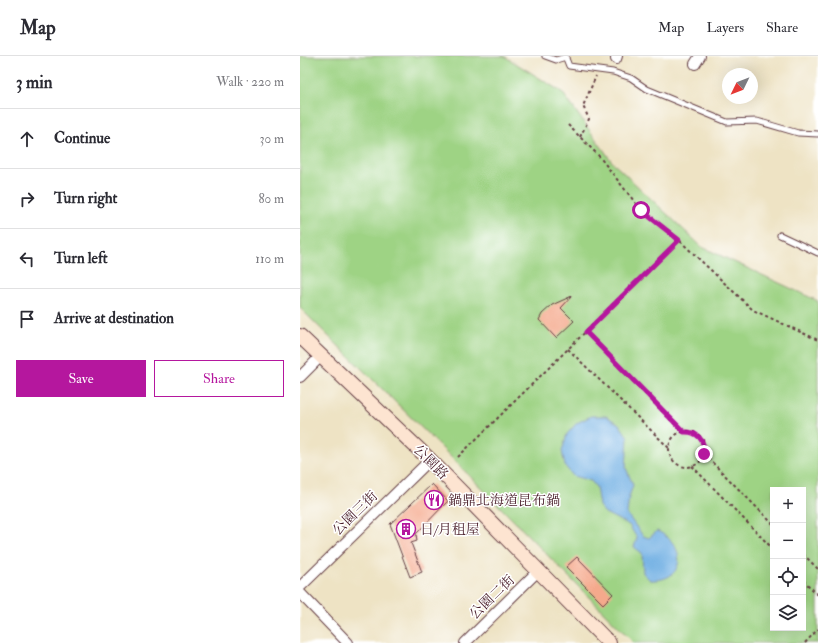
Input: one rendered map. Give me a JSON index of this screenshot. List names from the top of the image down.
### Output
{
  "streets": {
    "street": ["公園路", "公園三街", "公園二街"]
  },
  "crossings": [
    ["公園路", "公園三街"],
    ["公園路", "公園二街"]
  ],
  "places": {
    "restaurant": ["鍋鼎北海道昆布鍋"],
    "building": ["日/月租屋"]
  },
  "north": "bottom left",
  "page": {
    "header": "Map",
    "nav": ["Map", "Layers", "Share"],
    "heading": ["3 min", "Walk · 220 m"],
    "list": [
      ["Continue", "30 m"],
      ["Turn right", "80 m"],
      ["Turn left", "110 m"],
      "Arrive at destination"
    ],
    "buttons": ["Save", "Share"],
    "map_buttons": ["+", "−"]
  }
}
